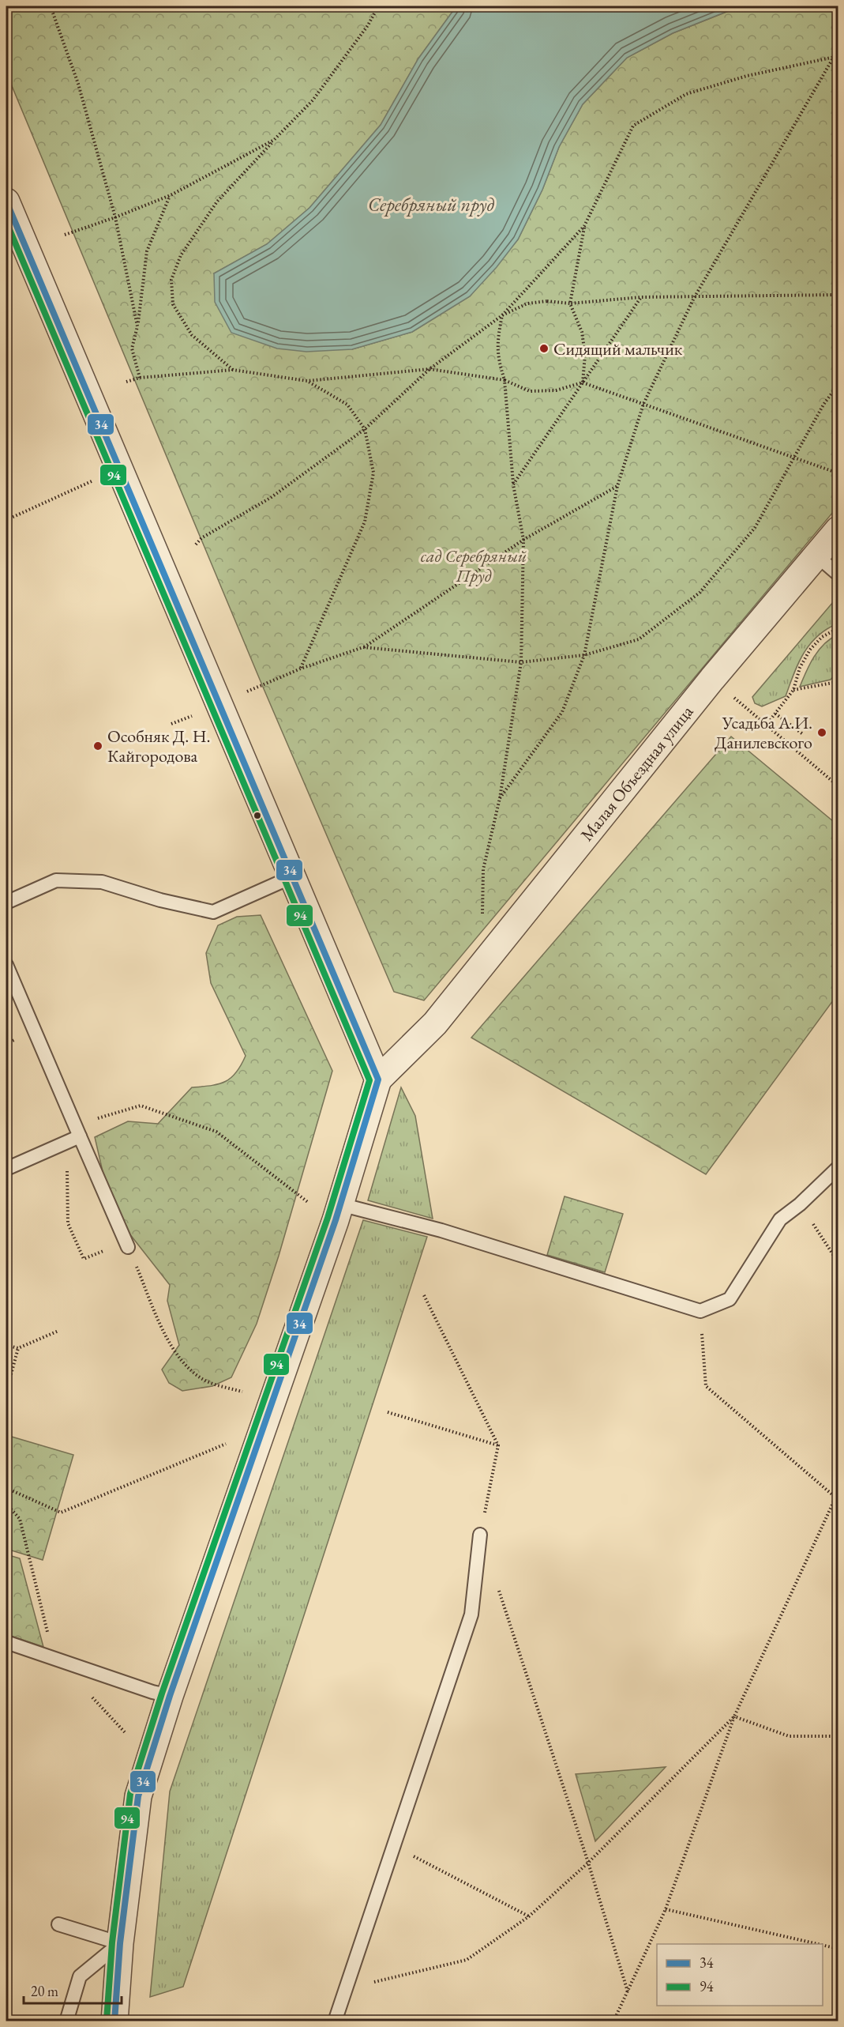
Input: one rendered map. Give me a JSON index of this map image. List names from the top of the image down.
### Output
{
  "streets": {
    "street": ["Малая Объездная улица"]
  },
  "water": ["Серебряный пруд"],
  "parks": ["сад Серебряный Пруд"],
  "places": ["Сидящий мальчик", "Усадьба А.И. Данилевского", "Особняк Д. Н. Кайгородова"],
  "lines": ["transit line 34", "transit line 94"],
  "legend": ["34", "94"],
  "scale_bar": "20 m"
}
